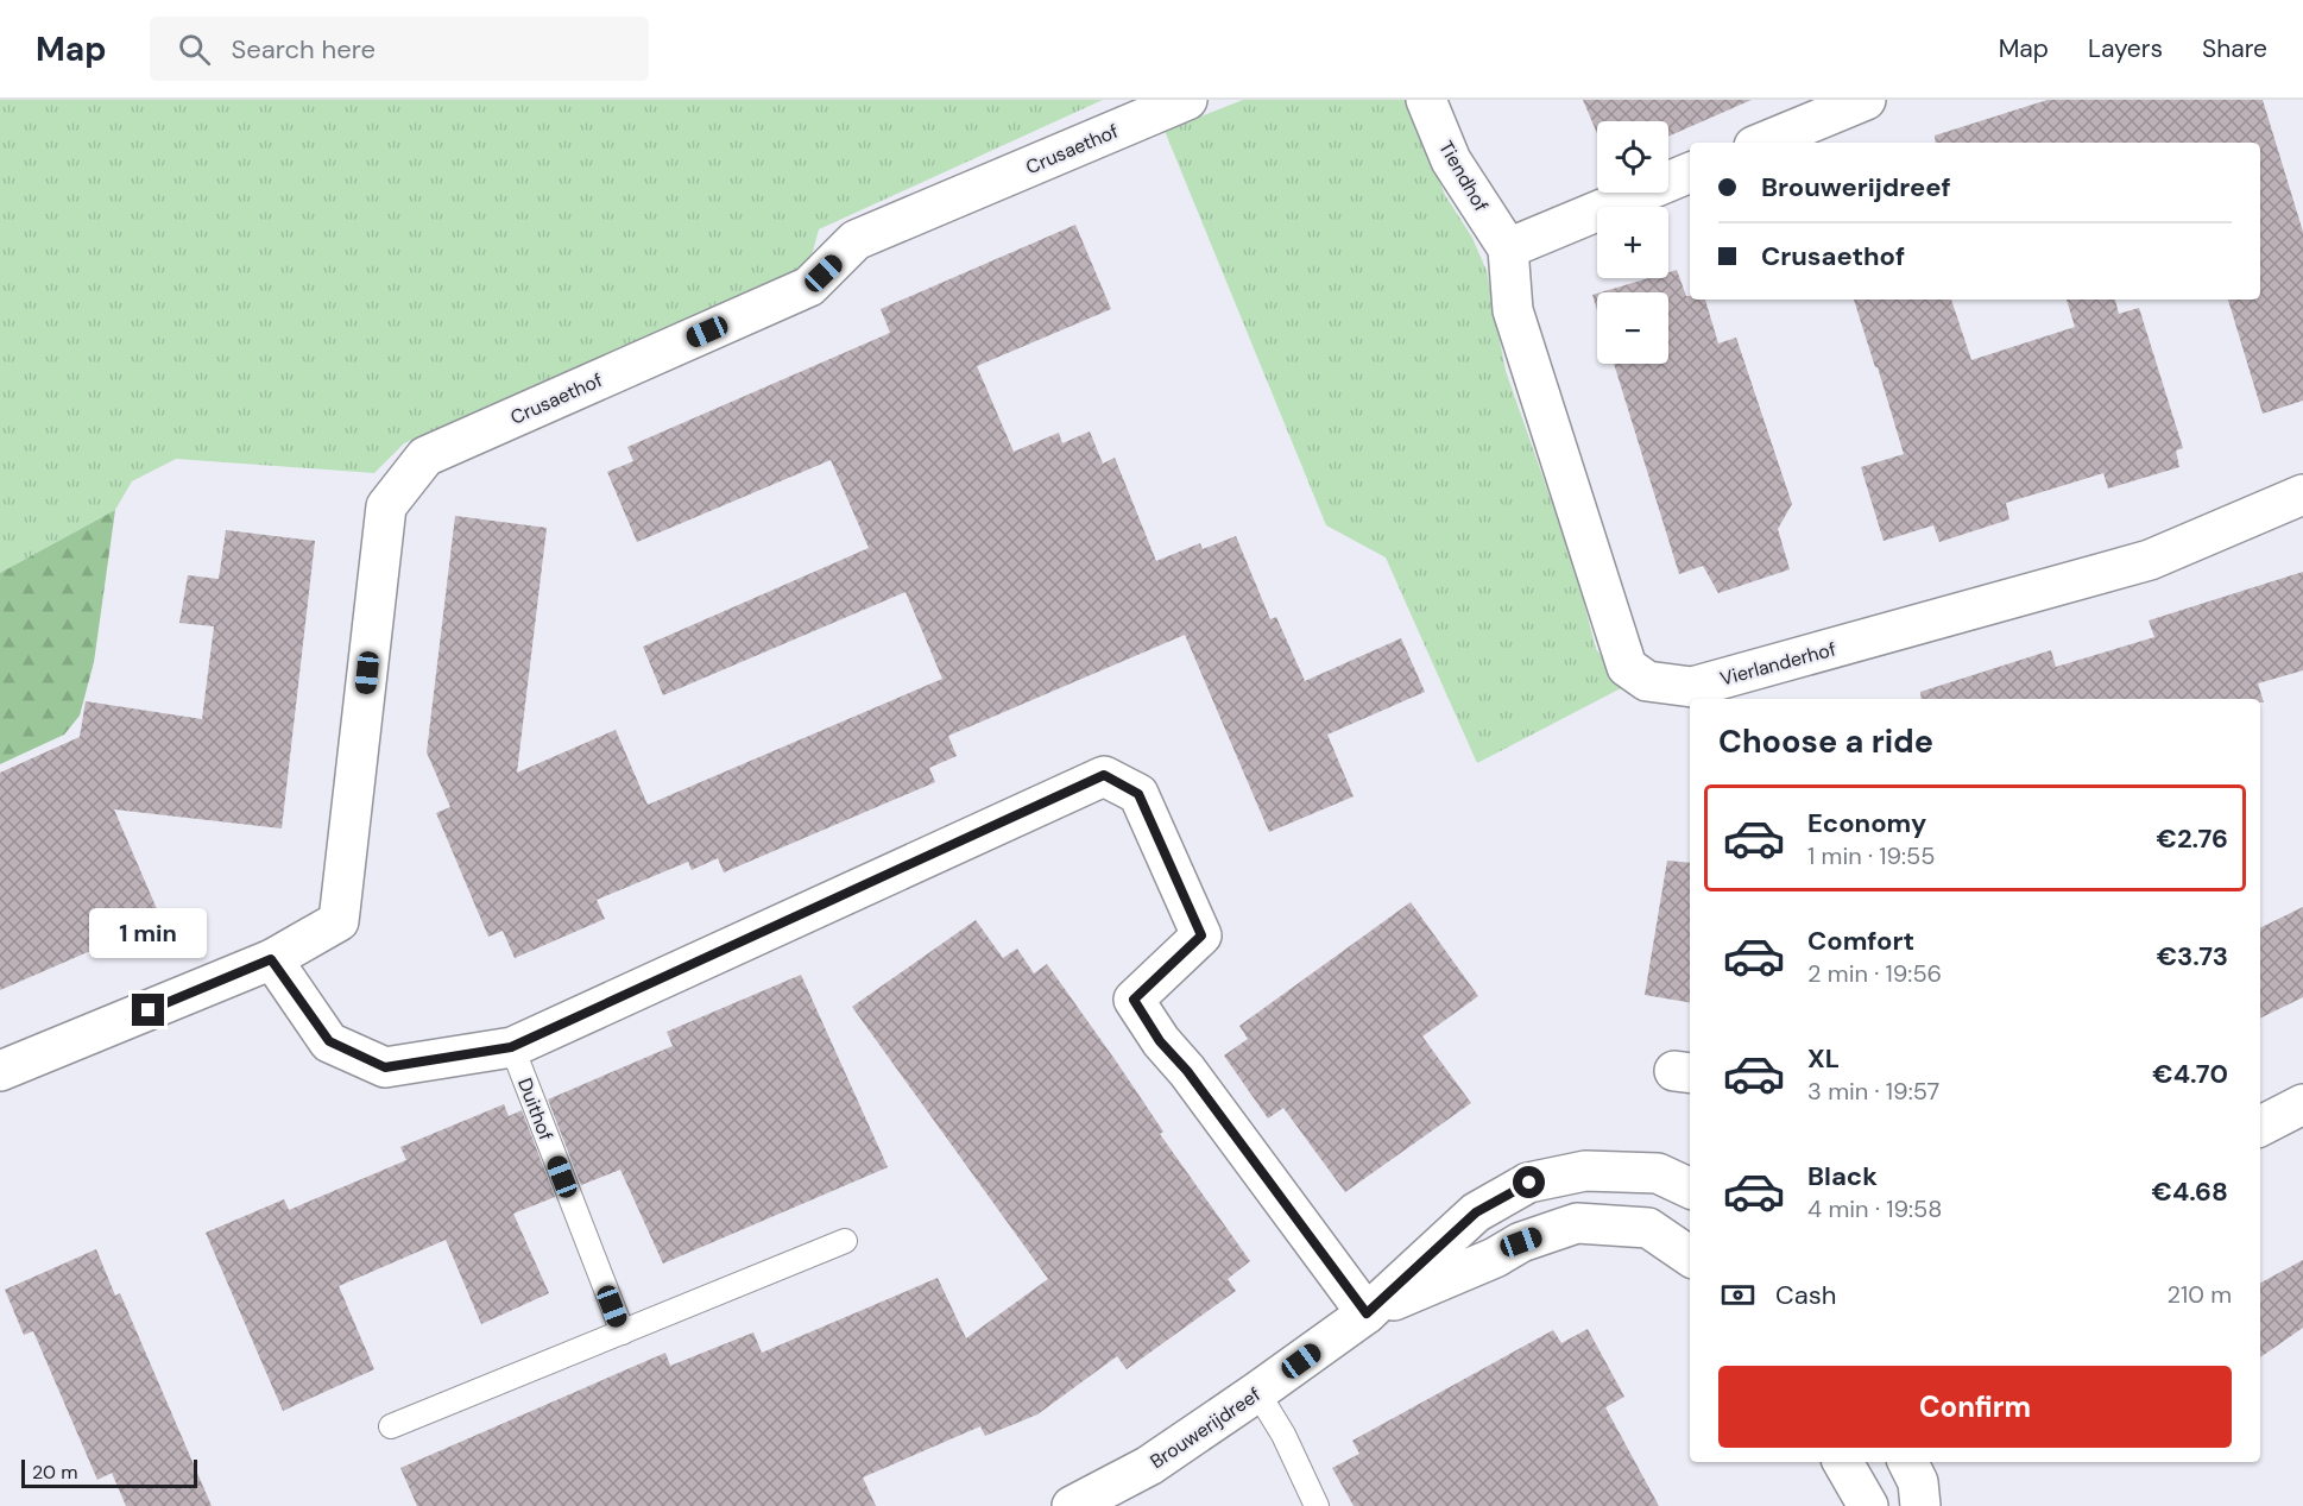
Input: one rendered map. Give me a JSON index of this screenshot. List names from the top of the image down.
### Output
{
  "streets": {
    "street": [
      "Crusaethof",
      "Tiendhof",
      "Vierlanderhof",
      "Brouwerijdreef"
    ],
    "lane": ["Duithof"]
  },
  "crossings": [
    ["Tiendhof", "Vierlanderhof"]
  ],
  "scale_bar": "20 m",
  "page": {
    "header": "Map",
    "search": "Search here",
    "nav": ["Map", "Layers", "Share"],
    "map_buttons": ["+", "−"],
    "banner": ["Brouwerijdreef", "Crusaethof"],
    "heading": "Choose a ride",
    "list": [
      {
        "name": "Economy",
        "note": "1 min · 19:55",
        "value": "€2.76"
      },
      {
        "name": "Comfort",
        "note": "2 min · 19:56",
        "value": "€3.73"
      },
      {
        "name": "XL",
        "note": "3 min · 19:57",
        "value": "€4.70"
      },
      {
        "name": "Black",
        "note": "4 min · 19:58",
        "value": "€4.68"
      }
    ],
    "bubble": "1 min",
    "pay": ["Cash", "210 m"],
    "buttons": "Confirm",
    "scale": "20 m"
  }
}
